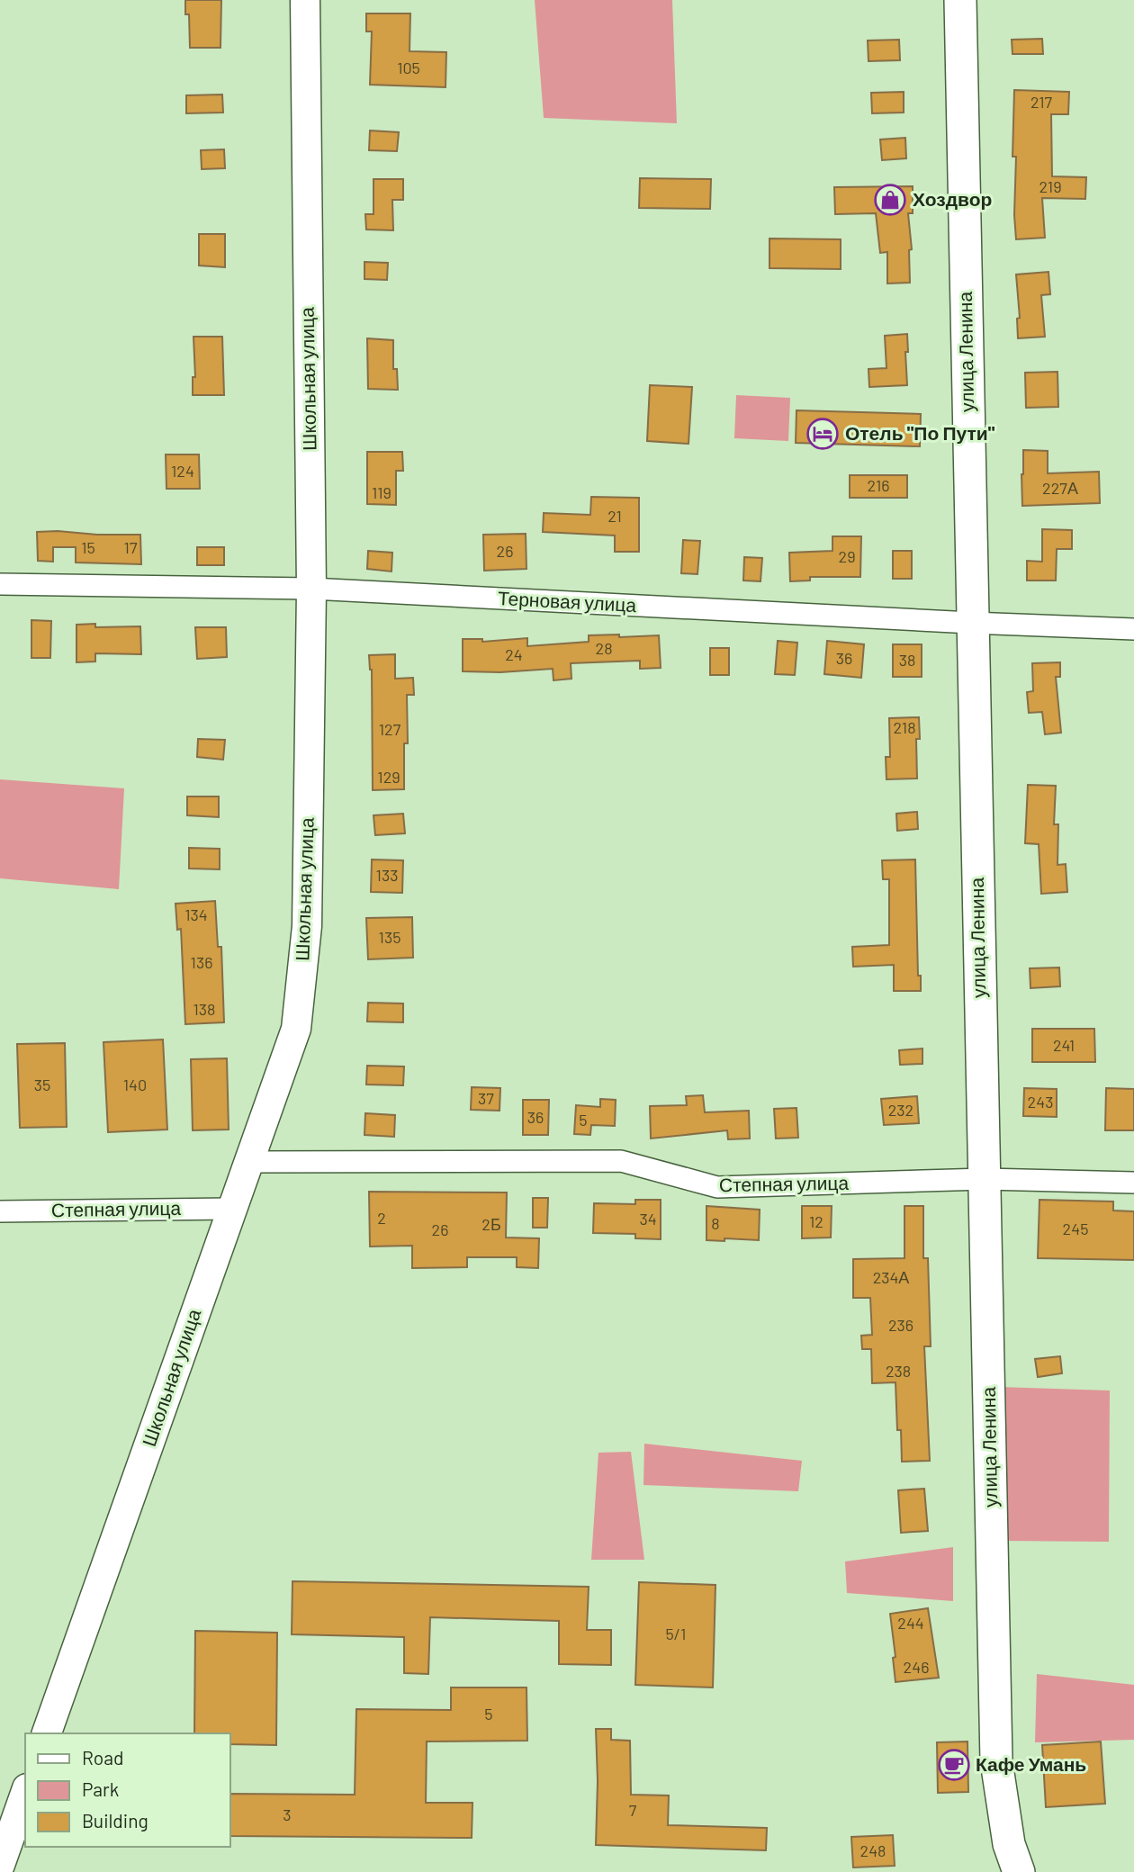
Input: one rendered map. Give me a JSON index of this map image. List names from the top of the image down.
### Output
{
  "streets": {
    "main road": ["улица Ленина"],
    "street": ["Школьная улица", "Терновая улица", "Степная улица"]
  },
  "crossings": [
    ["улица Ленина", "Терновая улица"],
    ["улица Ленина", "Степная улица"],
    ["Школьная улица", "Терновая улица"],
    ["Школьная улица", "Степная улица"]
  ],
  "places": {
    "shop": ["Хоздвор"],
    "hotel": ["Отель \"По Пути\""],
    "cafe": ["Кафе Умань"]
  },
  "house_numbers": [
    "105",
    "217",
    "219",
    "124",
    "216",
    "227А",
    "119",
    "21",
    "15",
    "17",
    "26",
    "29",
    "28",
    "24",
    "36",
    "38",
    "218",
    "127",
    "129",
    "133",
    "134",
    "135",
    "136",
    "138",
    "241",
    "35",
    "140",
    "37",
    "243",
    "232",
    "36",
    "5",
    "2",
    "34",
    "12",
    "8",
    "2Б",
    "245",
    "26",
    "234А",
    "236",
    "238",
    "244",
    "5/1",
    "246",
    "5",
    "7",
    "3",
    "248"
  ],
  "legend": ["Road", "Park", "Building"]
}
